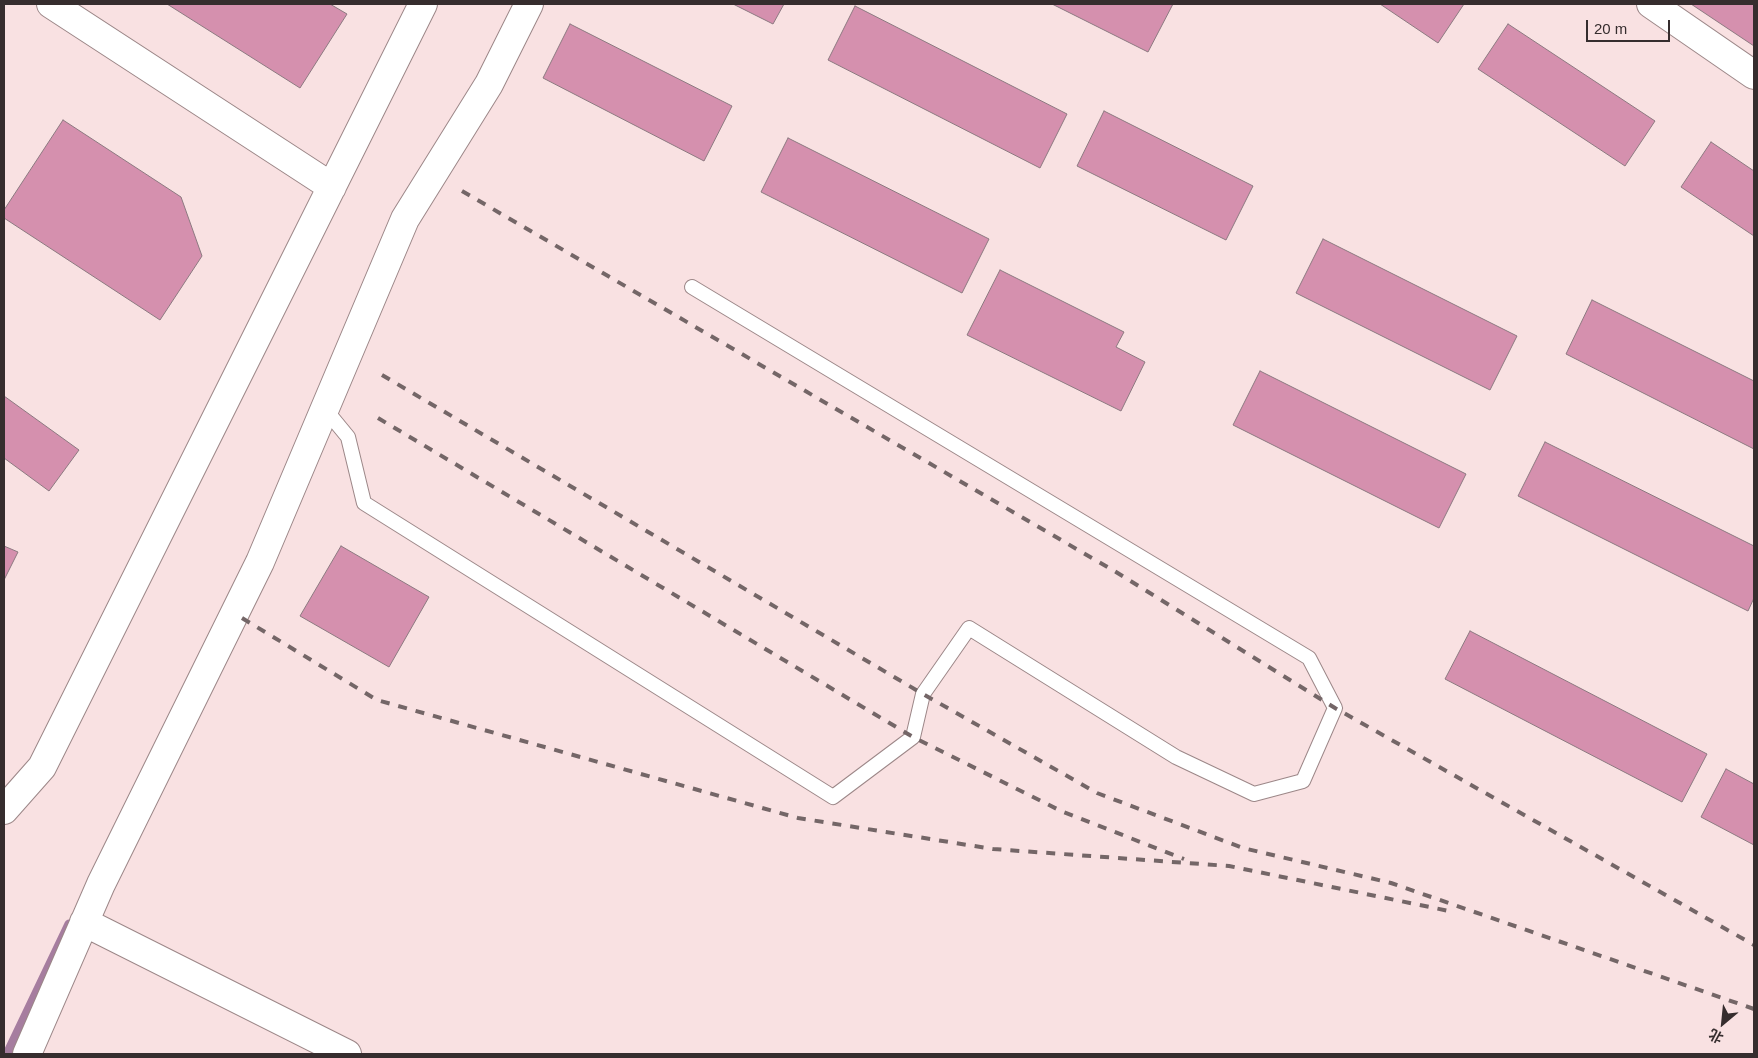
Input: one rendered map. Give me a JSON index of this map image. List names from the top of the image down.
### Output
{
  "scale_bar": "20 m",
  "north": "bottom left"
}
